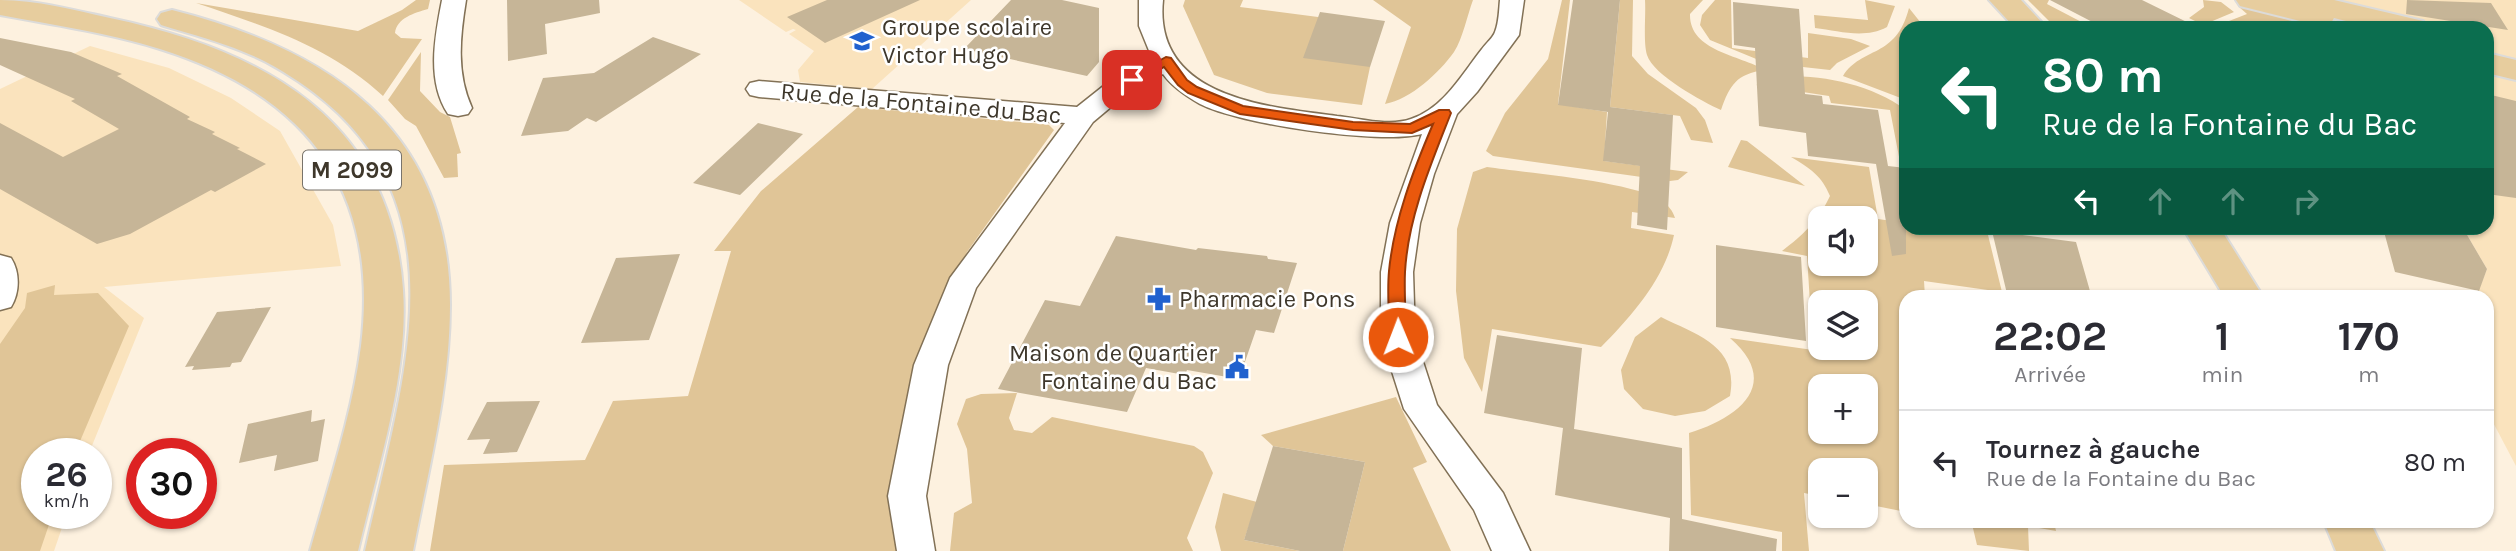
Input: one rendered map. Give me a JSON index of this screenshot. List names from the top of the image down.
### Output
{
  "streets": {
    "main road": ["M 2099"],
    "street": ["Rue de la Fontaine du Bac"]
  },
  "places": {
    "school or university": ["Groupe scolaire Victor Hugo"],
    "pharmacy": ["Pharmacie Pons"],
    "public building": ["Maison de Quartier Fontaine du Bac"]
  },
  "page": {
    "turn": ["80 m", "Rue de la Fontaine du Bac"],
    "map_buttons": ["+", "−"],
    "eta": [
      "22:02",
      "Arrivée",
      "1",
      "min",
      "170",
      "m"
    ],
    "list": [
      {
        "name": "Tournez à gauche",
        "note": "Rue de la Fontaine du Bac",
        "value": "80 m"
      }
    ],
    "speed": "26 km/h",
    "limit": "30"
  }
}
